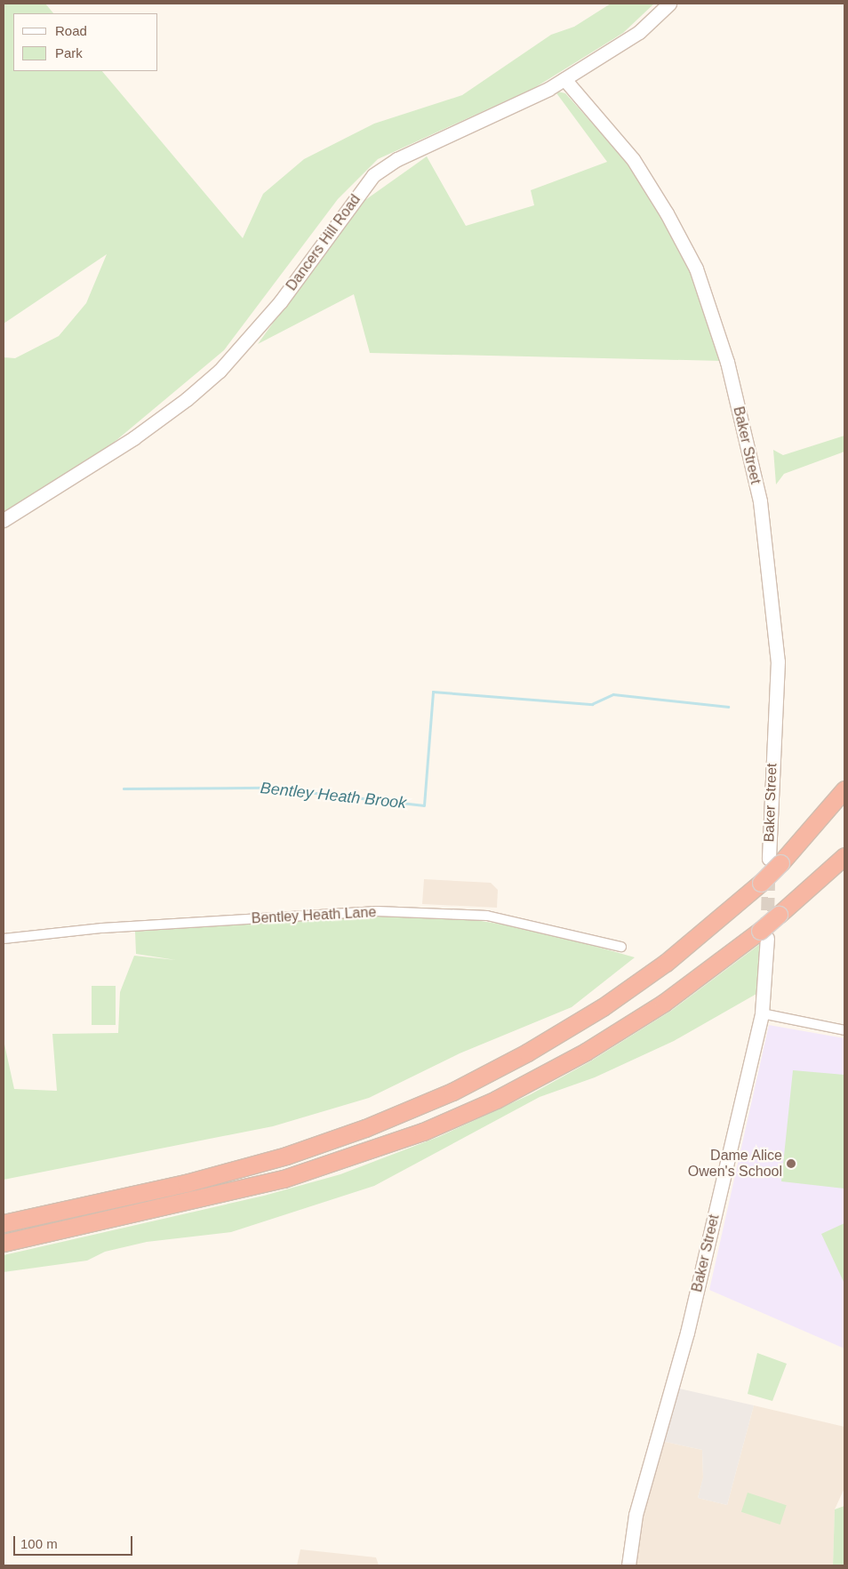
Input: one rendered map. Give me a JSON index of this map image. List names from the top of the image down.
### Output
{
  "streets": {
    "street": ["Dancers Hill Road", "Baker Street", "Bentley Heath Lane"]
  },
  "crossings": [
    ["Dancers Hill Road", "Baker Street"]
  ],
  "water": ["Bentley Heath Brook"],
  "places": ["Dame Alice Owen's School"],
  "legend": ["Road", "Park"],
  "scale_bar": "100 m"
}
